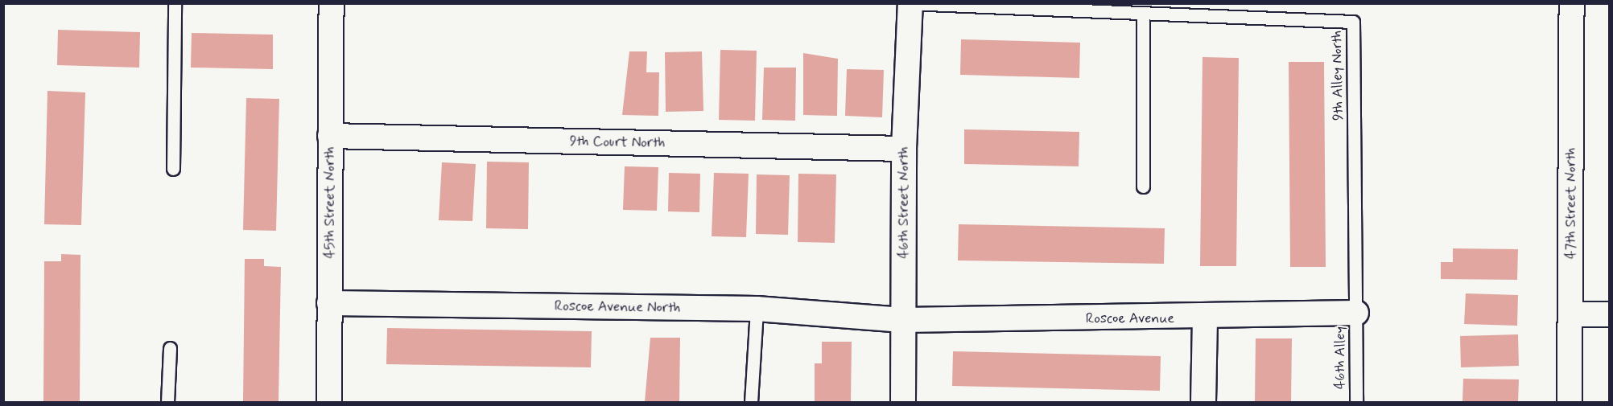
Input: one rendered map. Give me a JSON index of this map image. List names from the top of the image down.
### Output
{
  "streets": {
    "street": [
      "9th Court North",
      "45th Street North",
      "46th Street North",
      "47th Street North",
      "Roscoe Avenue North",
      "Roscoe Avenue"
    ],
    "lane": ["9th Alley North", "46th Alley"]
  },
  "crossings": [
    ["9th Alley North", "46th Street North"],
    ["9th Alley North", "Roscoe Avenue"],
    ["9th Alley North", "46th Alley"],
    ["9th Court North", "45th Street North"],
    ["9th Court North", "46th Street North"],
    ["45th Street North", "Roscoe Avenue North"],
    ["46th Street North", "Roscoe Avenue North"],
    ["46th Street North", "Roscoe Avenue"],
    ["Roscoe Avenue North", "Roscoe Avenue"],
    ["Roscoe Avenue", "46th Alley"]
  ]
}
